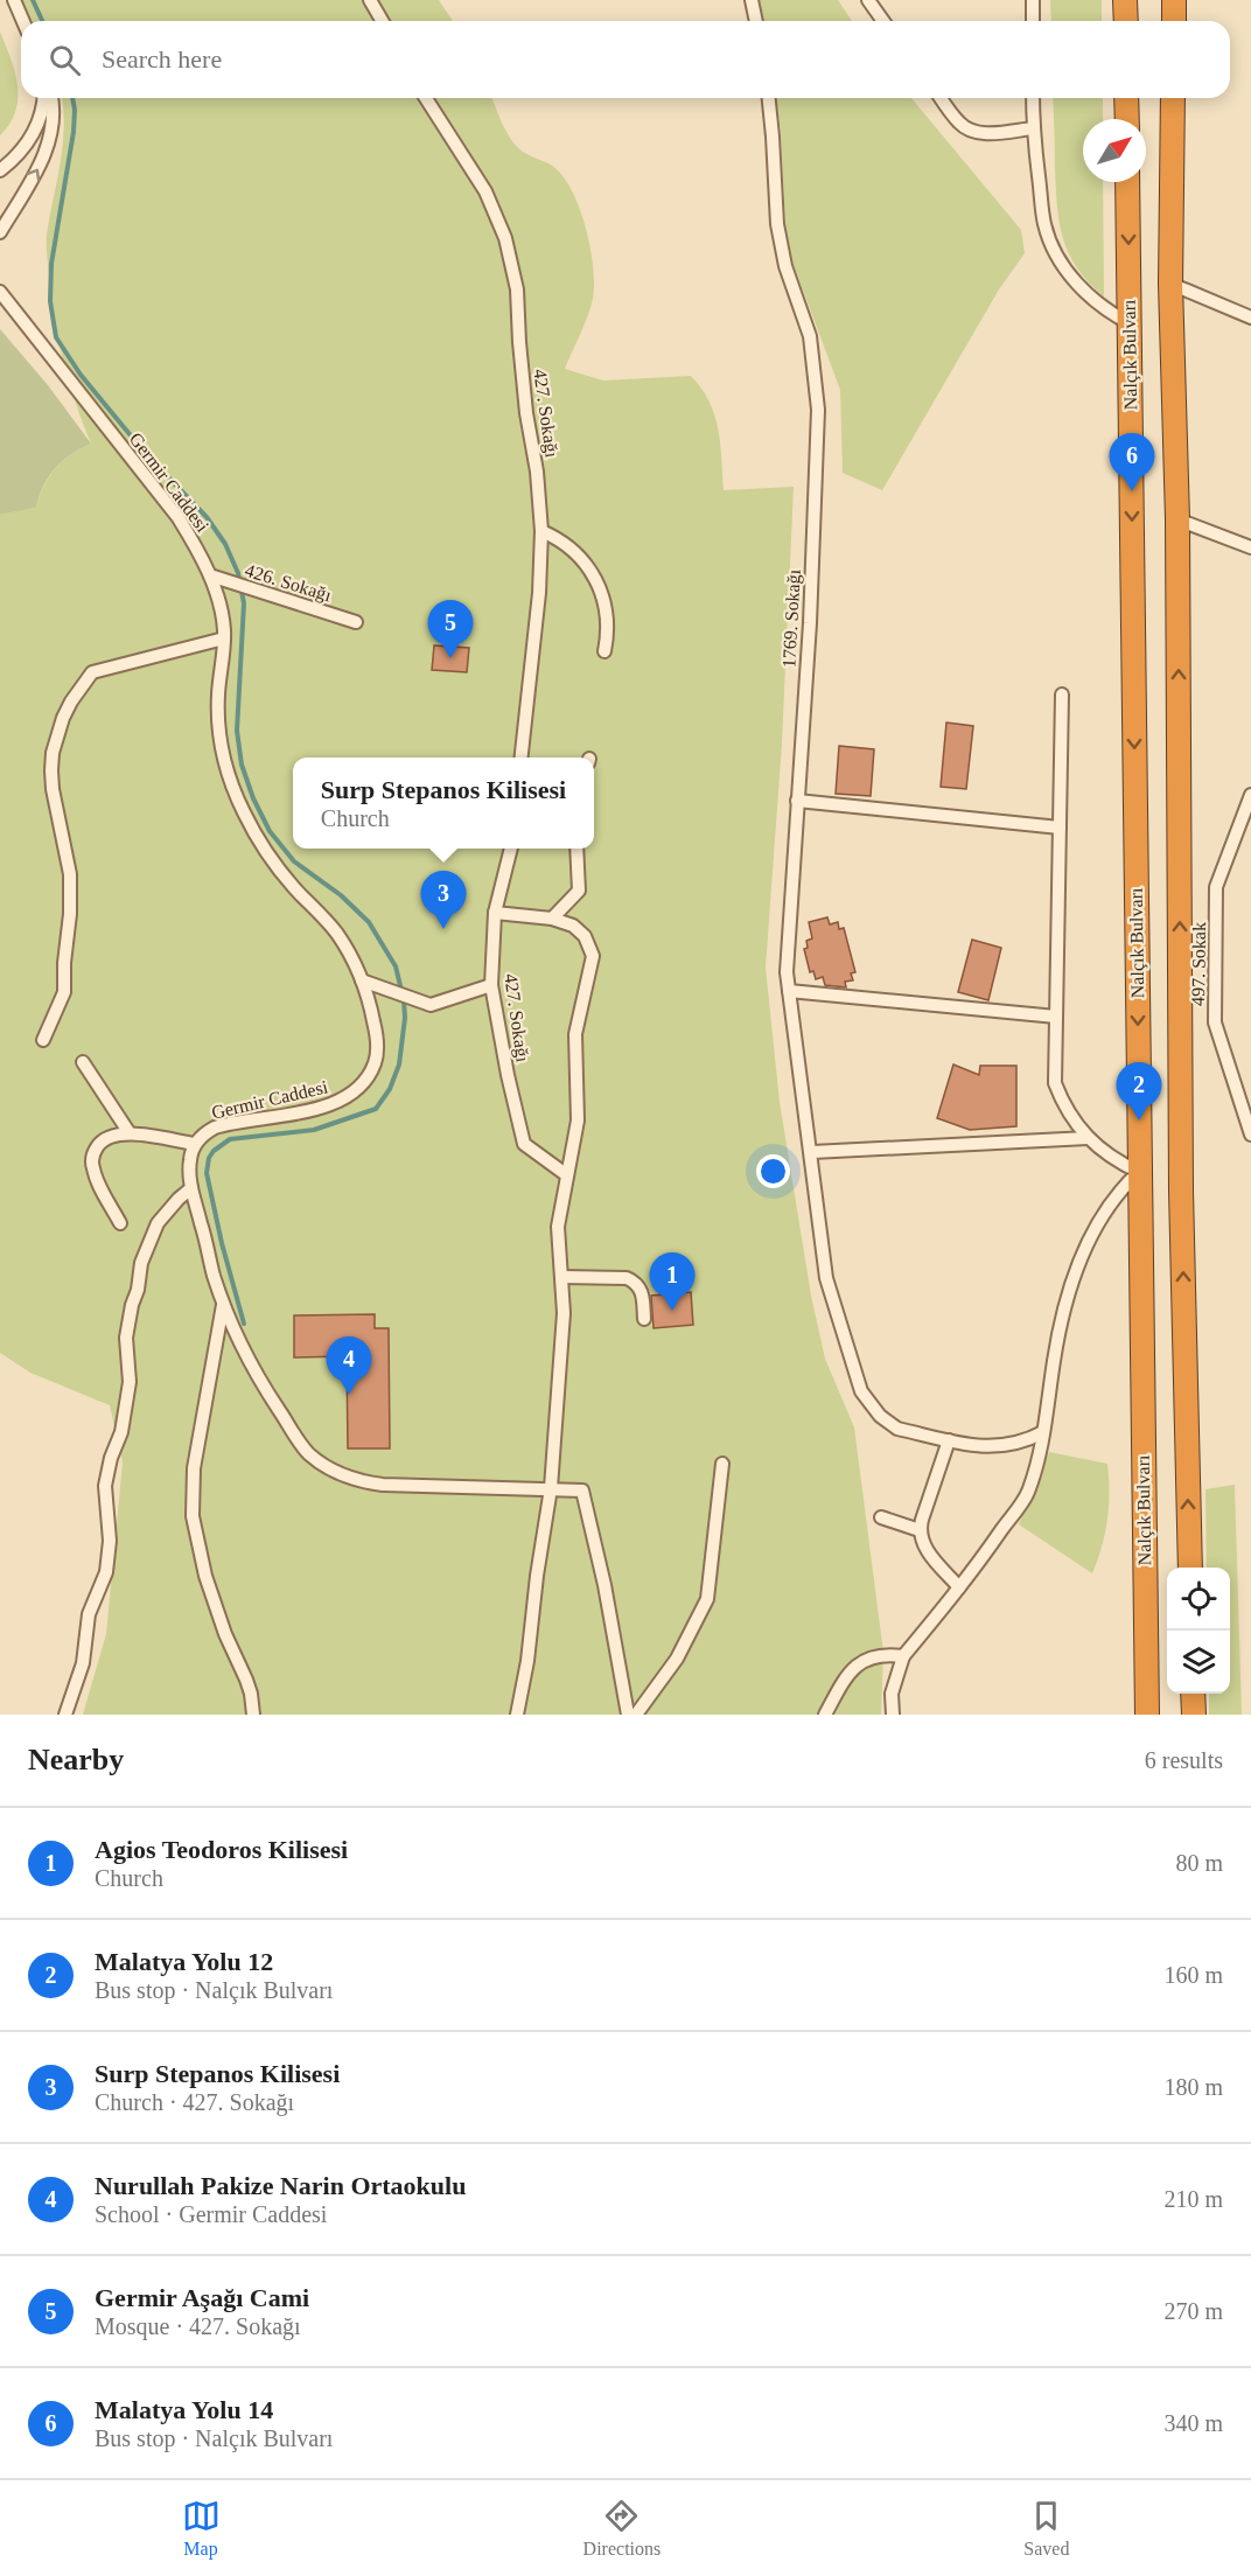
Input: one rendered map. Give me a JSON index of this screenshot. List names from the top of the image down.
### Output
{
  "streets": {
    "highway": ["Nalçık Bulvarı"],
    "street": [
      "427. Sokağı",
      "Germir Caddesi",
      "426. Sokağı",
      "1769. Sokağı",
      "497. Sokak"
    ]
  },
  "crossings": [
    ["Germir Caddesi", "426. Sokağı"]
  ],
  "north": "top right",
  "page": {
    "search": "Search here",
    "pins": [
      "6",
      "5",
      "3",
      "2",
      "1",
      "4"
    ],
    "popup": ["Surp Stepanos Kilisesi", "Church"],
    "heading": ["Nearby", "6 results"],
    "list": [
      {
        "mark": "1",
        "name": "Agios Teodoros Kilisesi",
        "note": "Church",
        "value": "80 m"
      },
      {
        "mark": "2",
        "name": "Malatya Yolu 12",
        "note": "Bus stop · Nalçık Bulvarı",
        "value": "160 m"
      },
      {
        "mark": "3",
        "name": "Surp Stepanos Kilisesi",
        "note": "Church · 427. Sokağı",
        "value": "180 m"
      },
      {
        "mark": "4",
        "name": "Nurullah Pakize Narin Ortaokulu",
        "note": "School · Germir Caddesi",
        "value": "210 m"
      },
      {
        "mark": "5",
        "name": "Germir Aşağı Cami",
        "note": "Mosque · 427. Sokağı",
        "value": "270 m"
      },
      {
        "mark": "6",
        "name": "Malatya Yolu 14",
        "note": "Bus stop · Nalçık Bulvarı",
        "value": "340 m"
      }
    ],
    "nav": ["Map", "Directions", "Saved"]
  }
}
